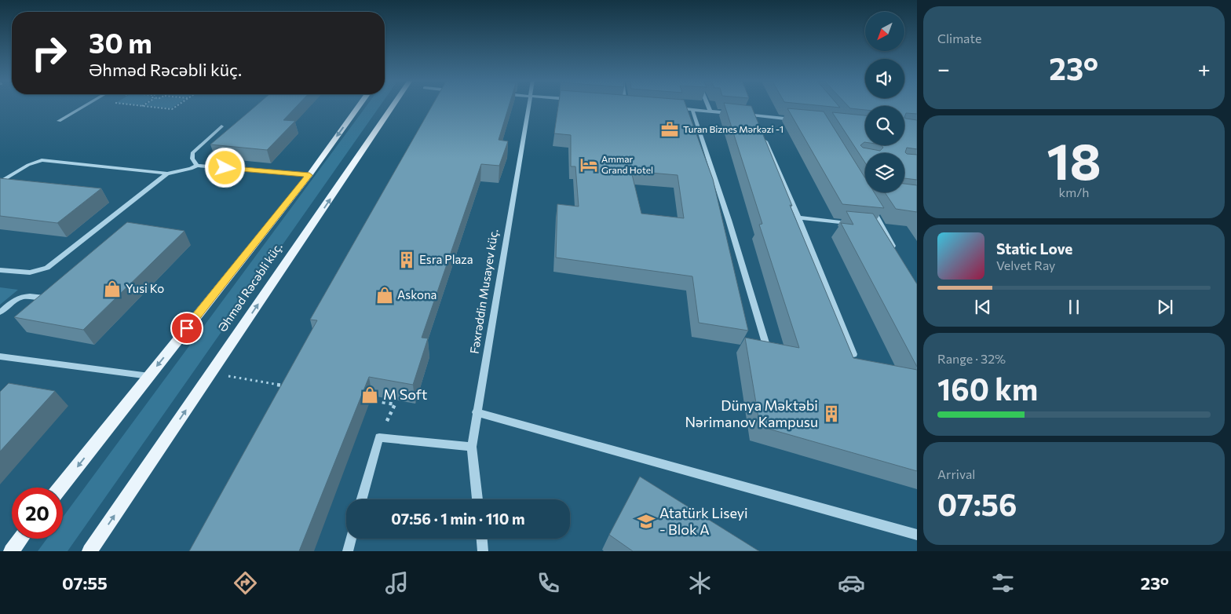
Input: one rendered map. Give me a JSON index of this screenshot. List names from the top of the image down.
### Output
{
  "streets": {
    "main road": ["Əhməd Rəcəbli küç."],
    "street": ["Fəxrəddin Musayev küç."]
  },
  "places": {
    "office": ["Turan Biznes Mərkəzi -1"],
    "hotel": ["Ammar Grand Hotel"],
    "building": ["Esra Plaza", "Dünya Məktəbi Nərimanov Kampusu"],
    "shop": ["Yusi Ko", "Askona", "M Soft"],
    "school or university": ["Atatürk Liseyi - Blok A"]
  },
  "north": "bottom left",
  "page": {
    "tile": [
      "Climate",
      ["18", "km/h"],
      ["Range · 32%", "160 km"],
      ["Arrival", "07:56"]
    ],
    "turn": ["30 m", "Əhməd Rəcəbli küç."],
    "heat": ["−", "23°", "+"],
    "song": ["Static Love", "Velvet Ray"],
    "limit": "20",
    "trip": "07:56 · 1 min · 110 m",
    "tabs": ["07:55", "23°"]
  }
}
